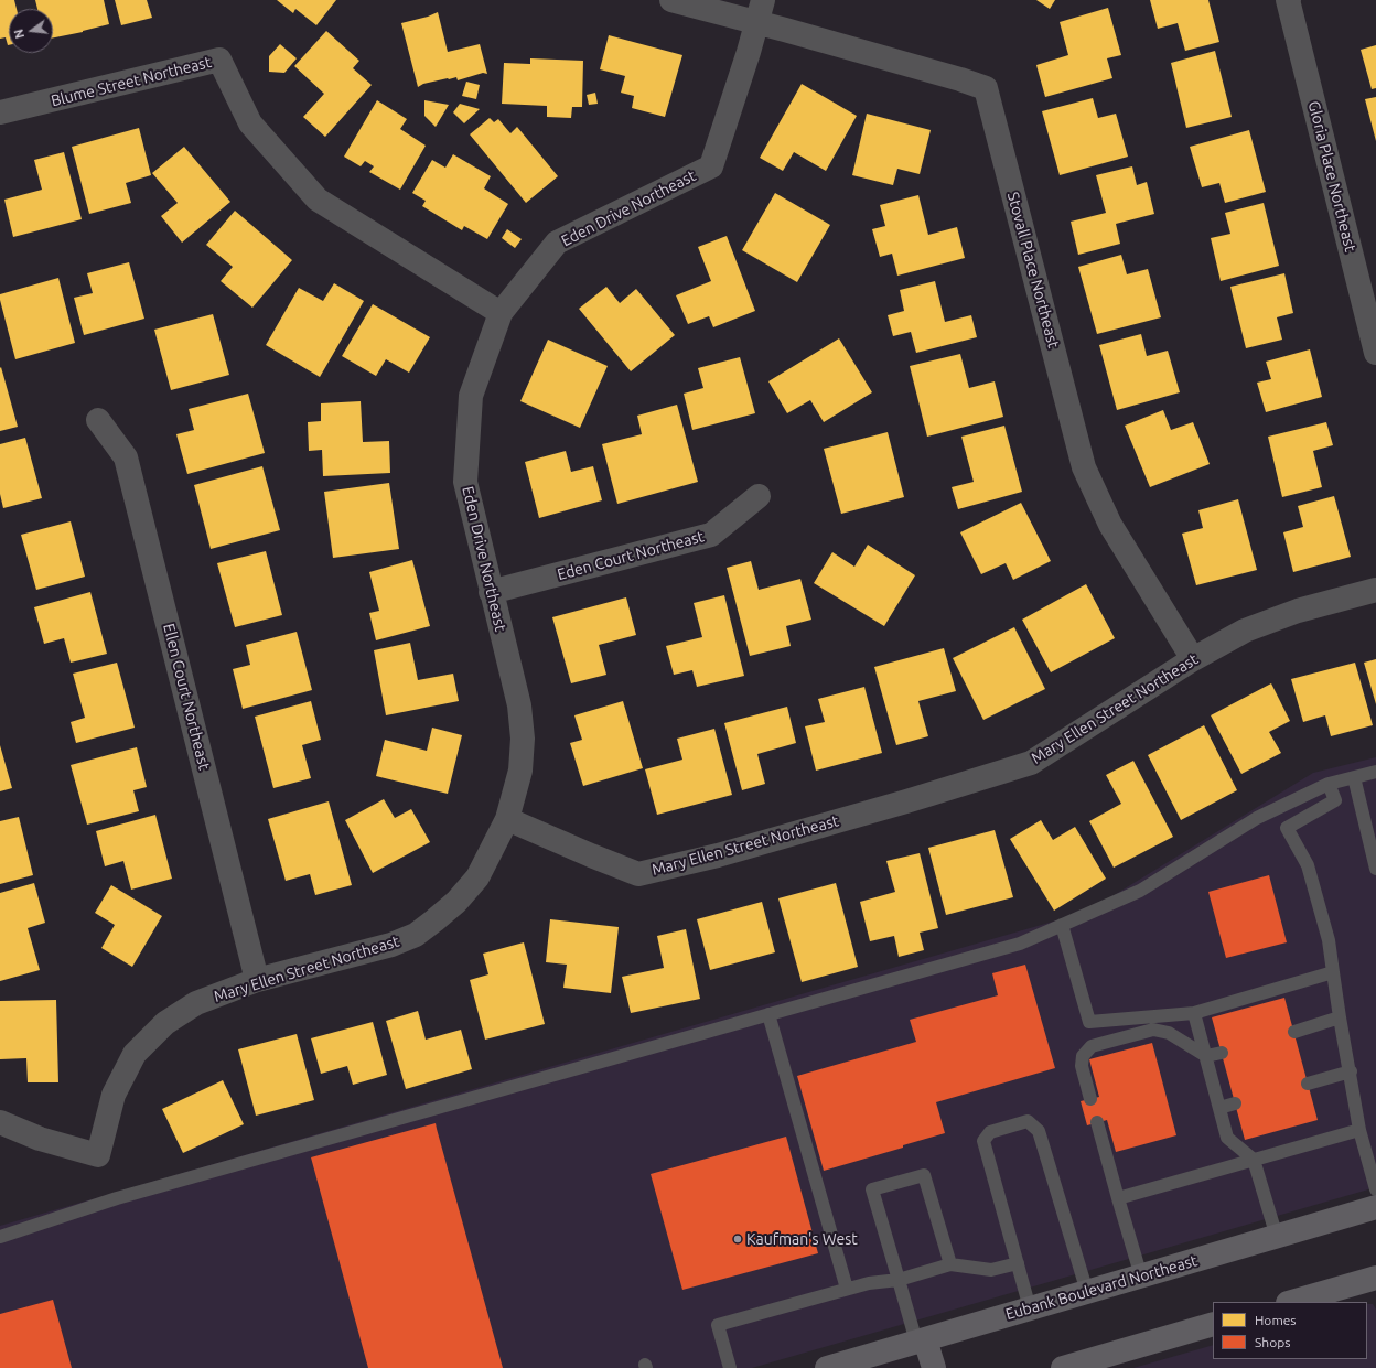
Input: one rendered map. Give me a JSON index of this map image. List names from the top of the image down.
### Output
{
  "streets": {
    "main road": ["Eubank Boulevard Northeast"],
    "street": [
      "Blume Street Northeast",
      "Gloria Place Northeast",
      "Eden Drive Northeast",
      "Stovall Place Northeast",
      "Eden Court Northeast",
      "Ellen Court Northeast",
      "Mary Ellen Street Northeast"
    ]
  },
  "crossings": [
    ["Blume Street Northeast", "Eden Drive Northeast"],
    ["Eden Drive Northeast", "Stovall Place Northeast"],
    ["Eden Drive Northeast", "Eden Court Northeast"],
    ["Eden Drive Northeast", "Mary Ellen Street Northeast"],
    ["Stovall Place Northeast", "Mary Ellen Street Northeast"],
    ["Ellen Court Northeast", "Mary Ellen Street Northeast"]
  ],
  "places": ["Kaufman's West"],
  "legend": ["Homes", "Shops"],
  "north": "left"
}
